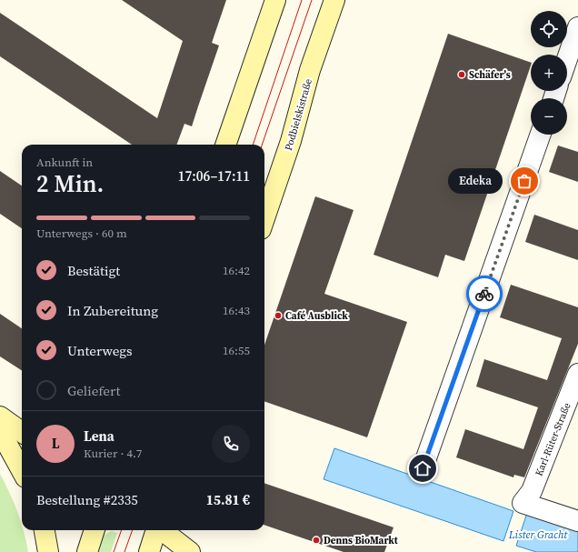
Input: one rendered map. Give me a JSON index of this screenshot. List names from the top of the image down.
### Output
{
  "streets": {
    "main road": ["Podbielskistraße"],
    "street": ["Karl-Rüter-Straße"]
  },
  "water": ["Lister Gracht"],
  "places": [
    "Schäfer's",
    "Edeka",
    "Café Ausblick",
    "Denns BioMarkt"
  ],
  "page": {
    "map_buttons": ["+", "−"],
    "heading": ["2 Min.", "Ankunft in", "17:06–17:11"],
    "panel": [
      "Lena",
      "Kurier · 4.7",
      "Bestellung #2335",
      "15.81 €"
    ],
    "bubble": "Edeka",
    "bar": "Unterwegs · 60 m",
    "list": [
      ["Bestätigt", "16:42"],
      ["In Zubereitung", "16:43"],
      ["Unterwegs", "16:55"],
      "Geliefert"
    ],
    "round": "L"
  }
}
